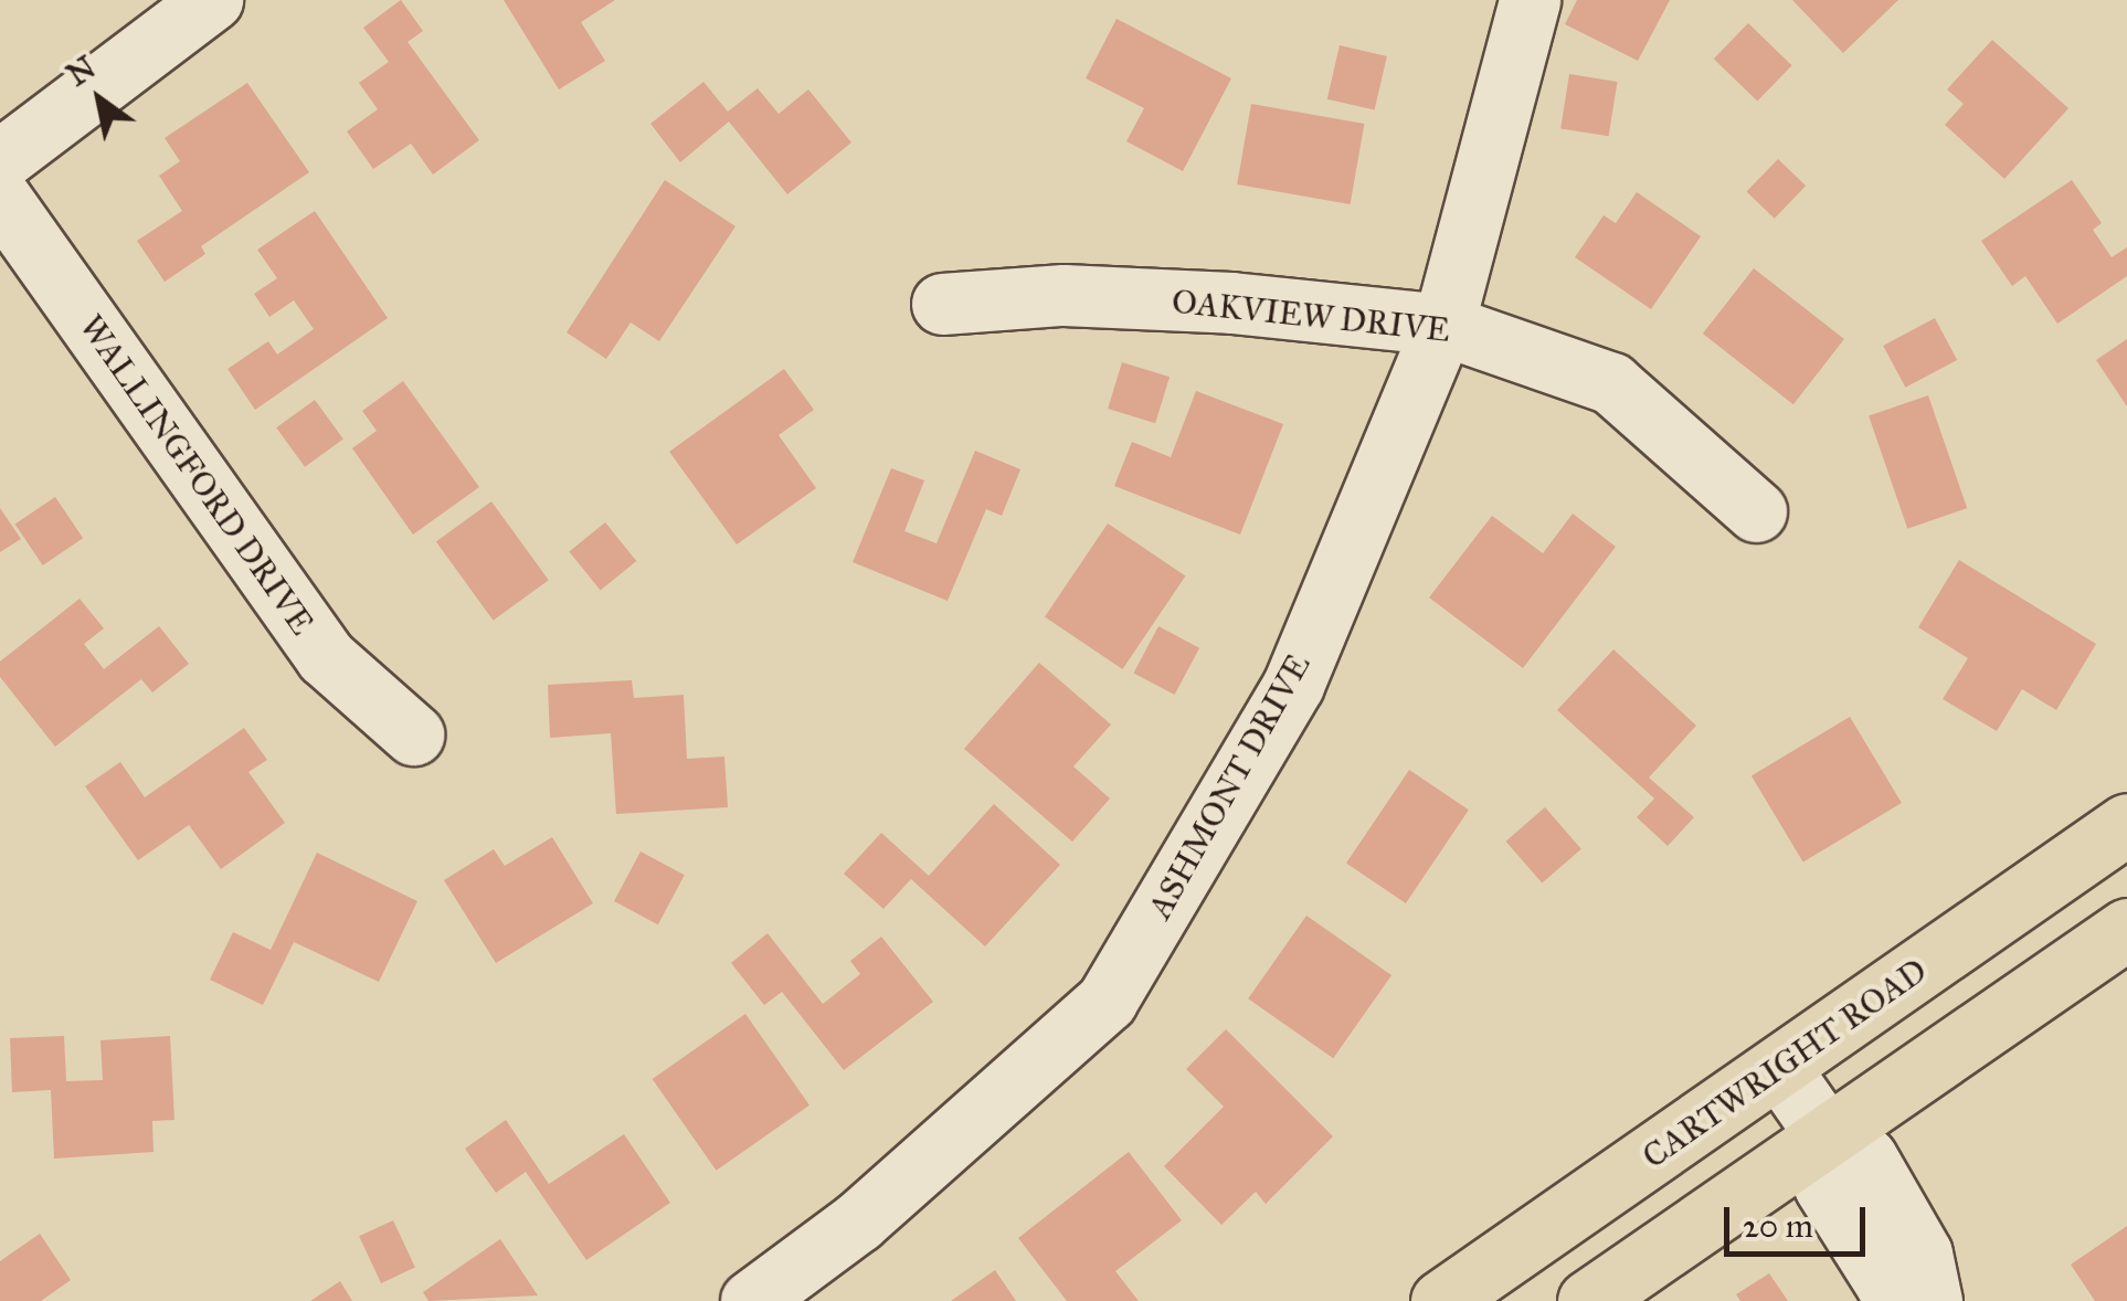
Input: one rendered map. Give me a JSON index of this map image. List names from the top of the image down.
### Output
{
  "streets": {
    "main road": ["CARTWRIGHT ROAD"],
    "street": ["OAKVIEW DRIVE", "WALLINGFORD DRIVE", "ASHMONT DRIVE"]
  },
  "crossings": [
    ["OAKVIEW DRIVE", "ASHMONT DRIVE"]
  ],
  "scale_bar": "20 m",
  "north": "top left"
}
